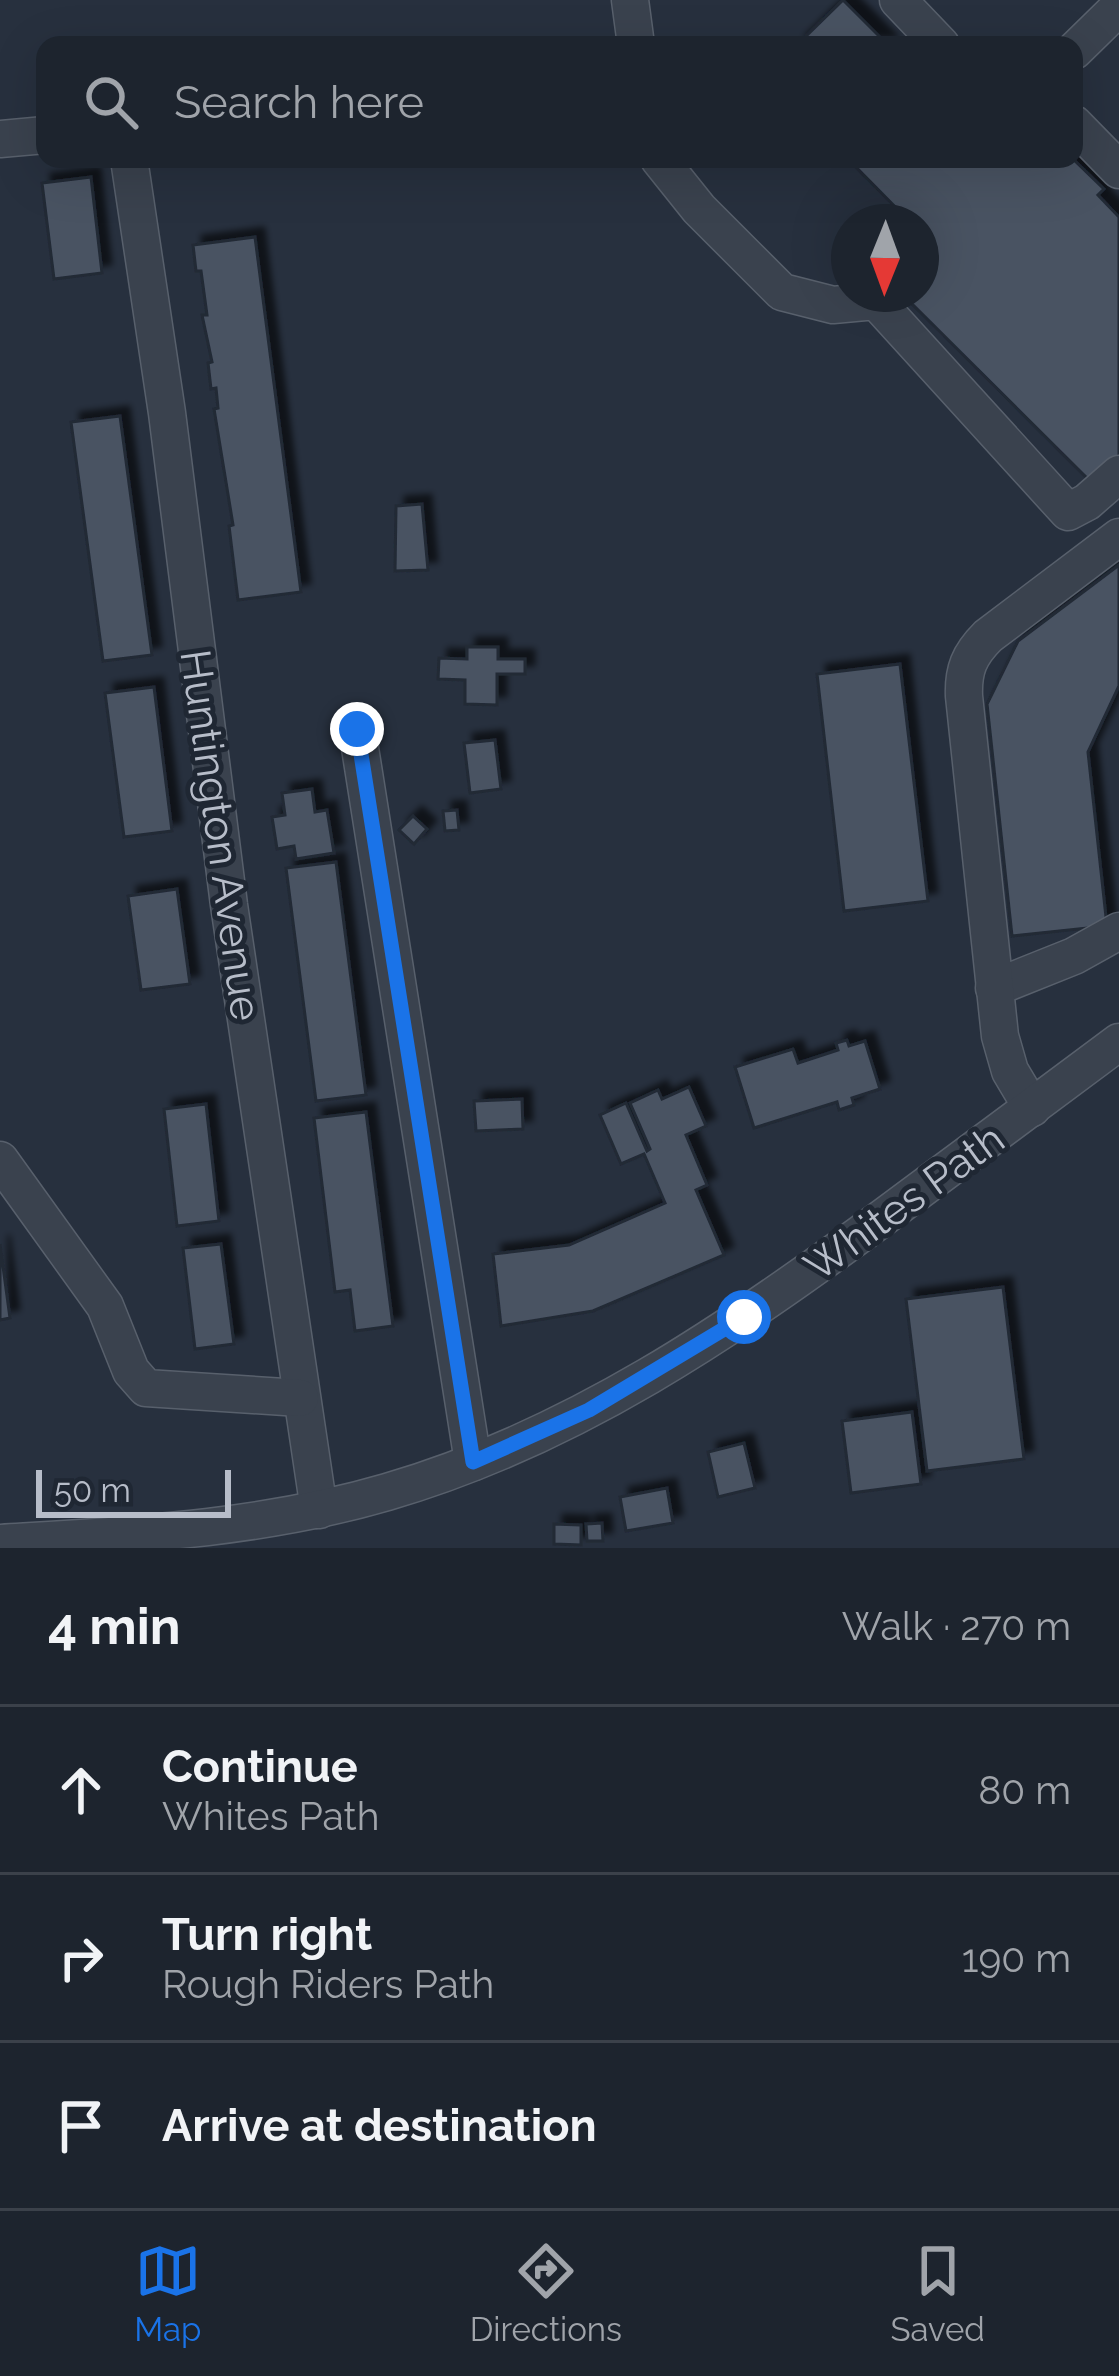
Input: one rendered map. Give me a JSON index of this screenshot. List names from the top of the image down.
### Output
{
  "streets": {
    "street": ["Huntington Avenue", "Whites Path"]
  },
  "crossings": [
    ["Huntington Avenue", "Whites Path"]
  ],
  "scale_bar": "50 m",
  "north": "bottom",
  "page": {
    "search": "Search here",
    "scale": "50 m",
    "heading": ["4 min", "Walk · 270 m"],
    "list": [
      ["Continue", "Whites Path", "80 m"],
      ["Turn right", "Rough Riders Path", "190 m"],
      "Arrive at destination"
    ],
    "nav": ["Map", "Directions", "Saved"]
  }
}
